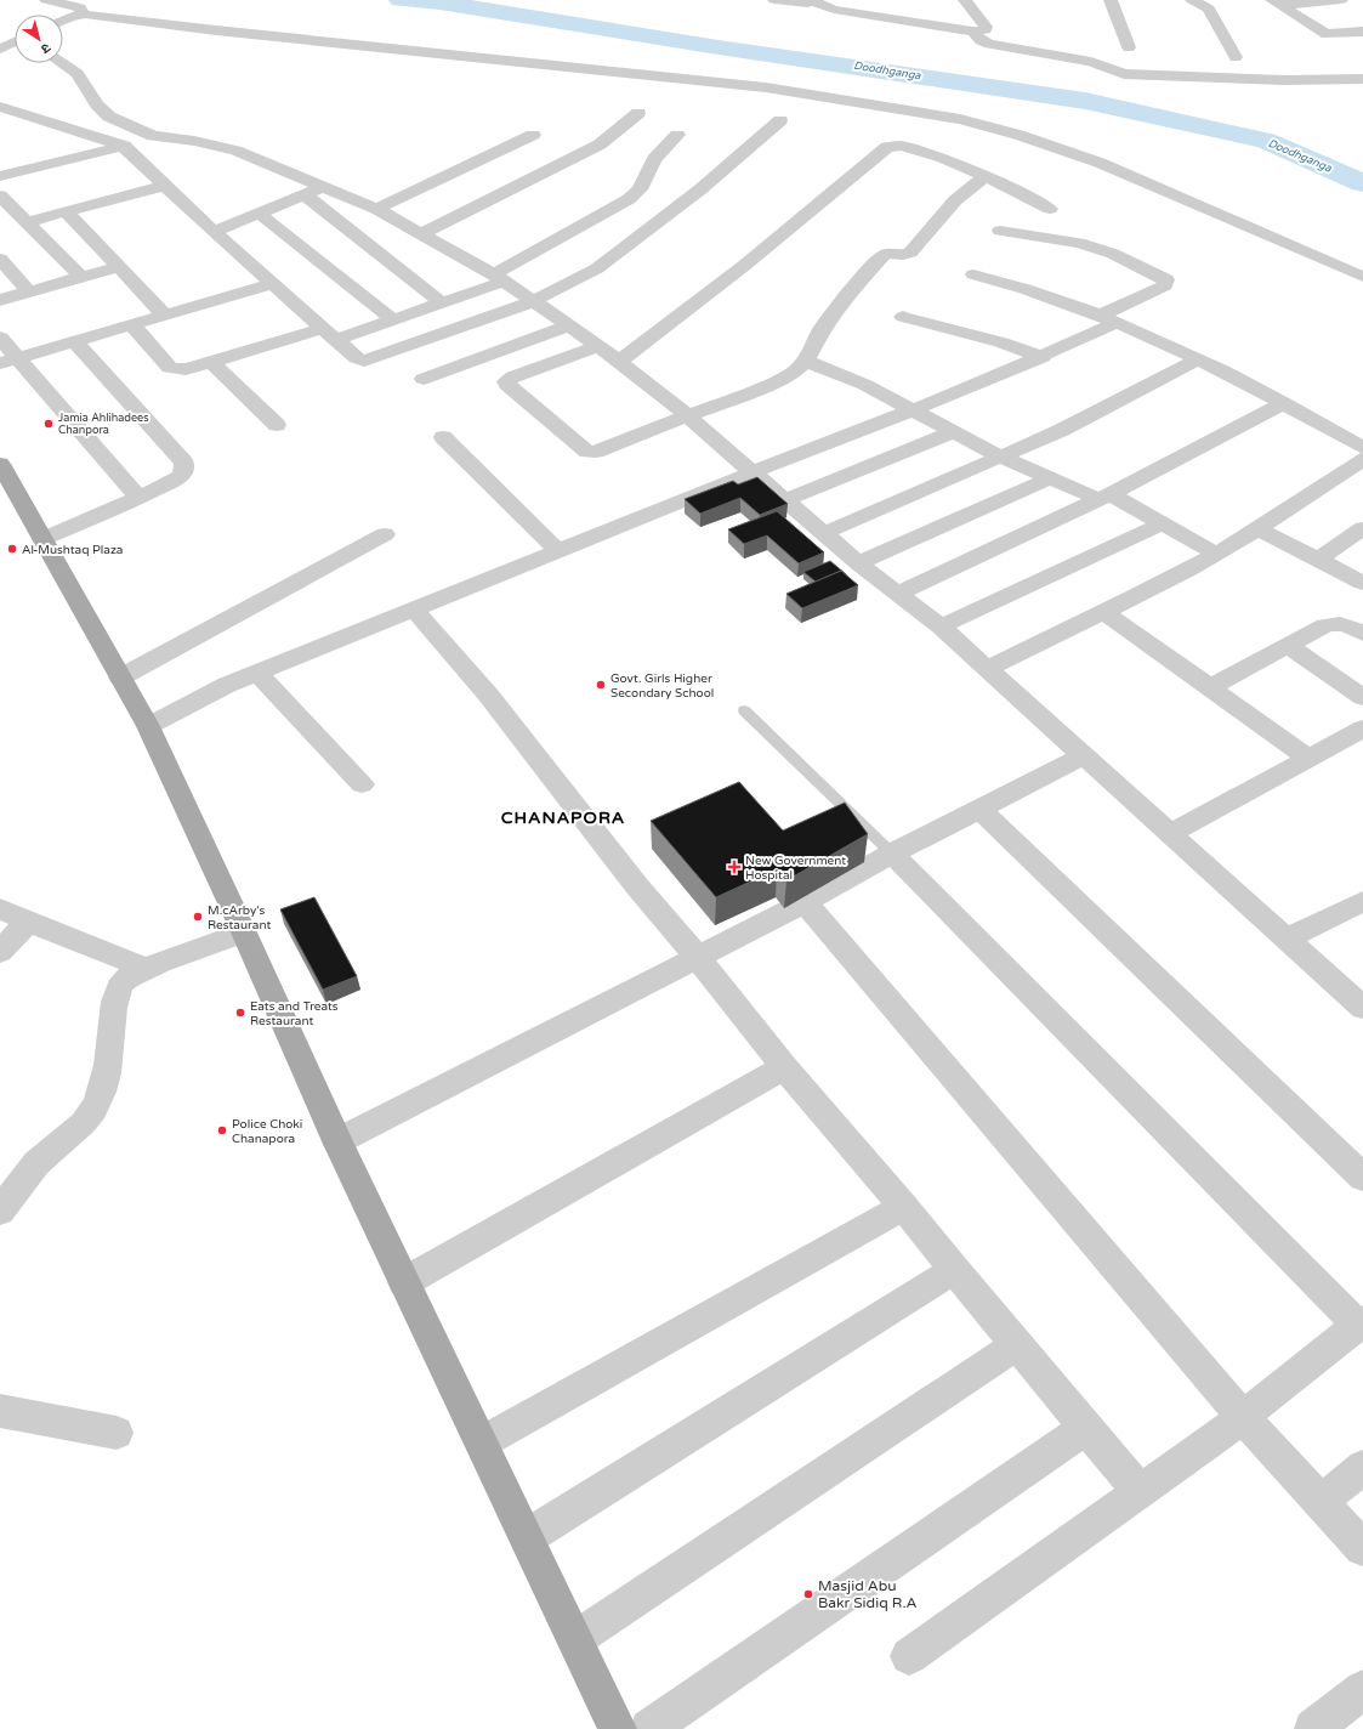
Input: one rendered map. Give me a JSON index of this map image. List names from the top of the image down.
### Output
{
  "districts": ["CHANAPORA"],
  "water": ["Doodhganga"],
  "places": {
    "other": [
      "Jamia Ahlihadees Chanpora",
      "Al-Mushtaq Plaza",
      "Govt. Girls Higher Secondary School",
      "M.cArby's Restaurant",
      "Eats and Treats Restaurant",
      "Police Choki Chanapora",
      "Masjid Abu Bakr Sidiq R.A"
    ],
    "health": ["New Government Hospital"]
  },
  "north": "bottom right"
}
